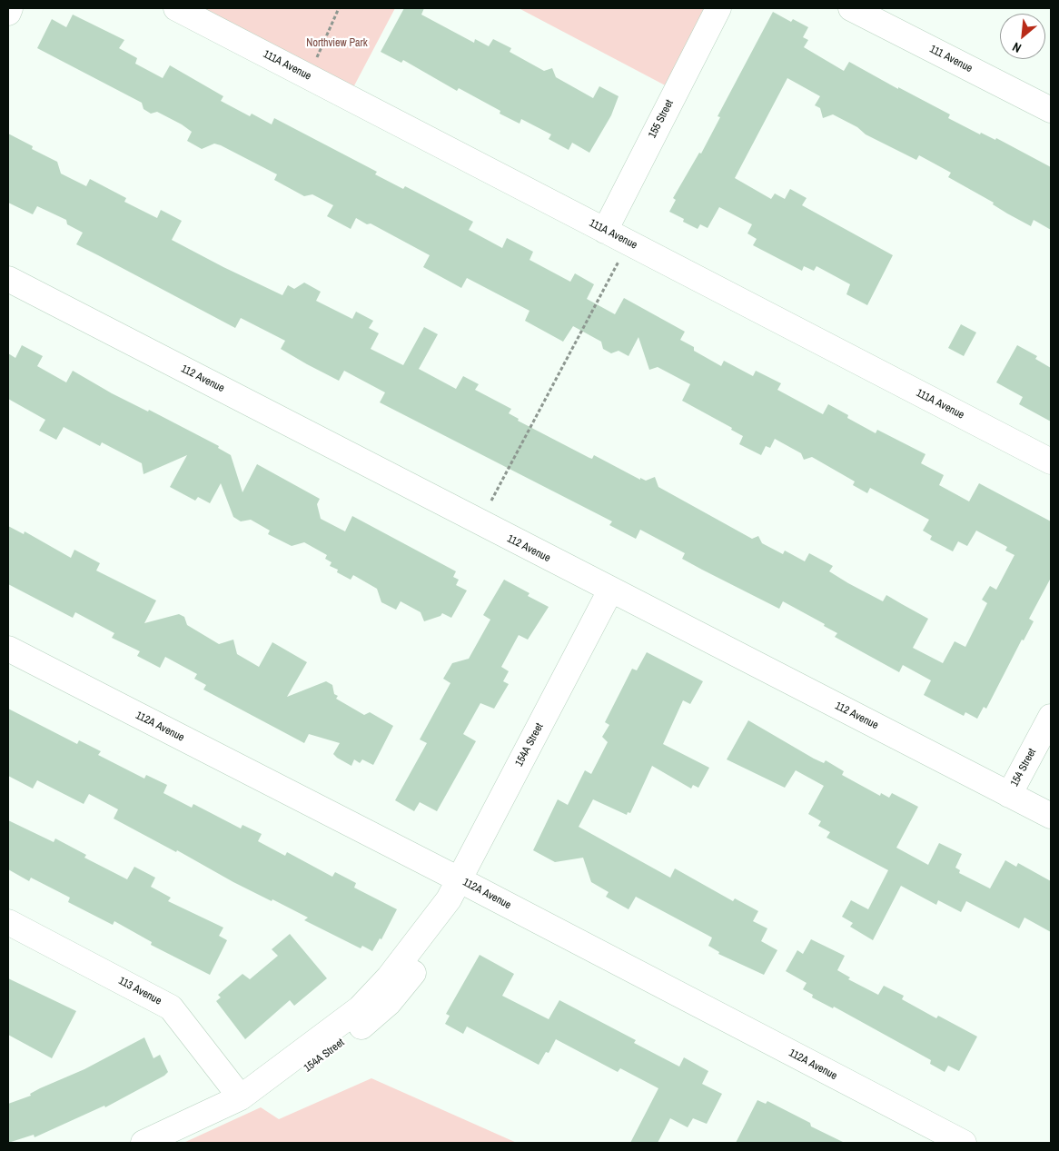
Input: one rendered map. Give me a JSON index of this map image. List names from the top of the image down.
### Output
{
  "streets": {
    "street": [
      "111 Avenue",
      "111A Avenue",
      "155 Street",
      "112 Avenue",
      "112A Avenue",
      "154A Street",
      "154 Street",
      "113 Avenue"
    ]
  },
  "crossings": [
    ["111A Avenue", "155 Street"],
    ["112 Avenue", "154A Street"],
    ["112 Avenue", "154 Street"],
    ["112A Avenue", "154A Street"],
    ["154A Street", "113 Avenue"]
  ],
  "parks": ["Northview Park"],
  "north": "bottom left"
}
